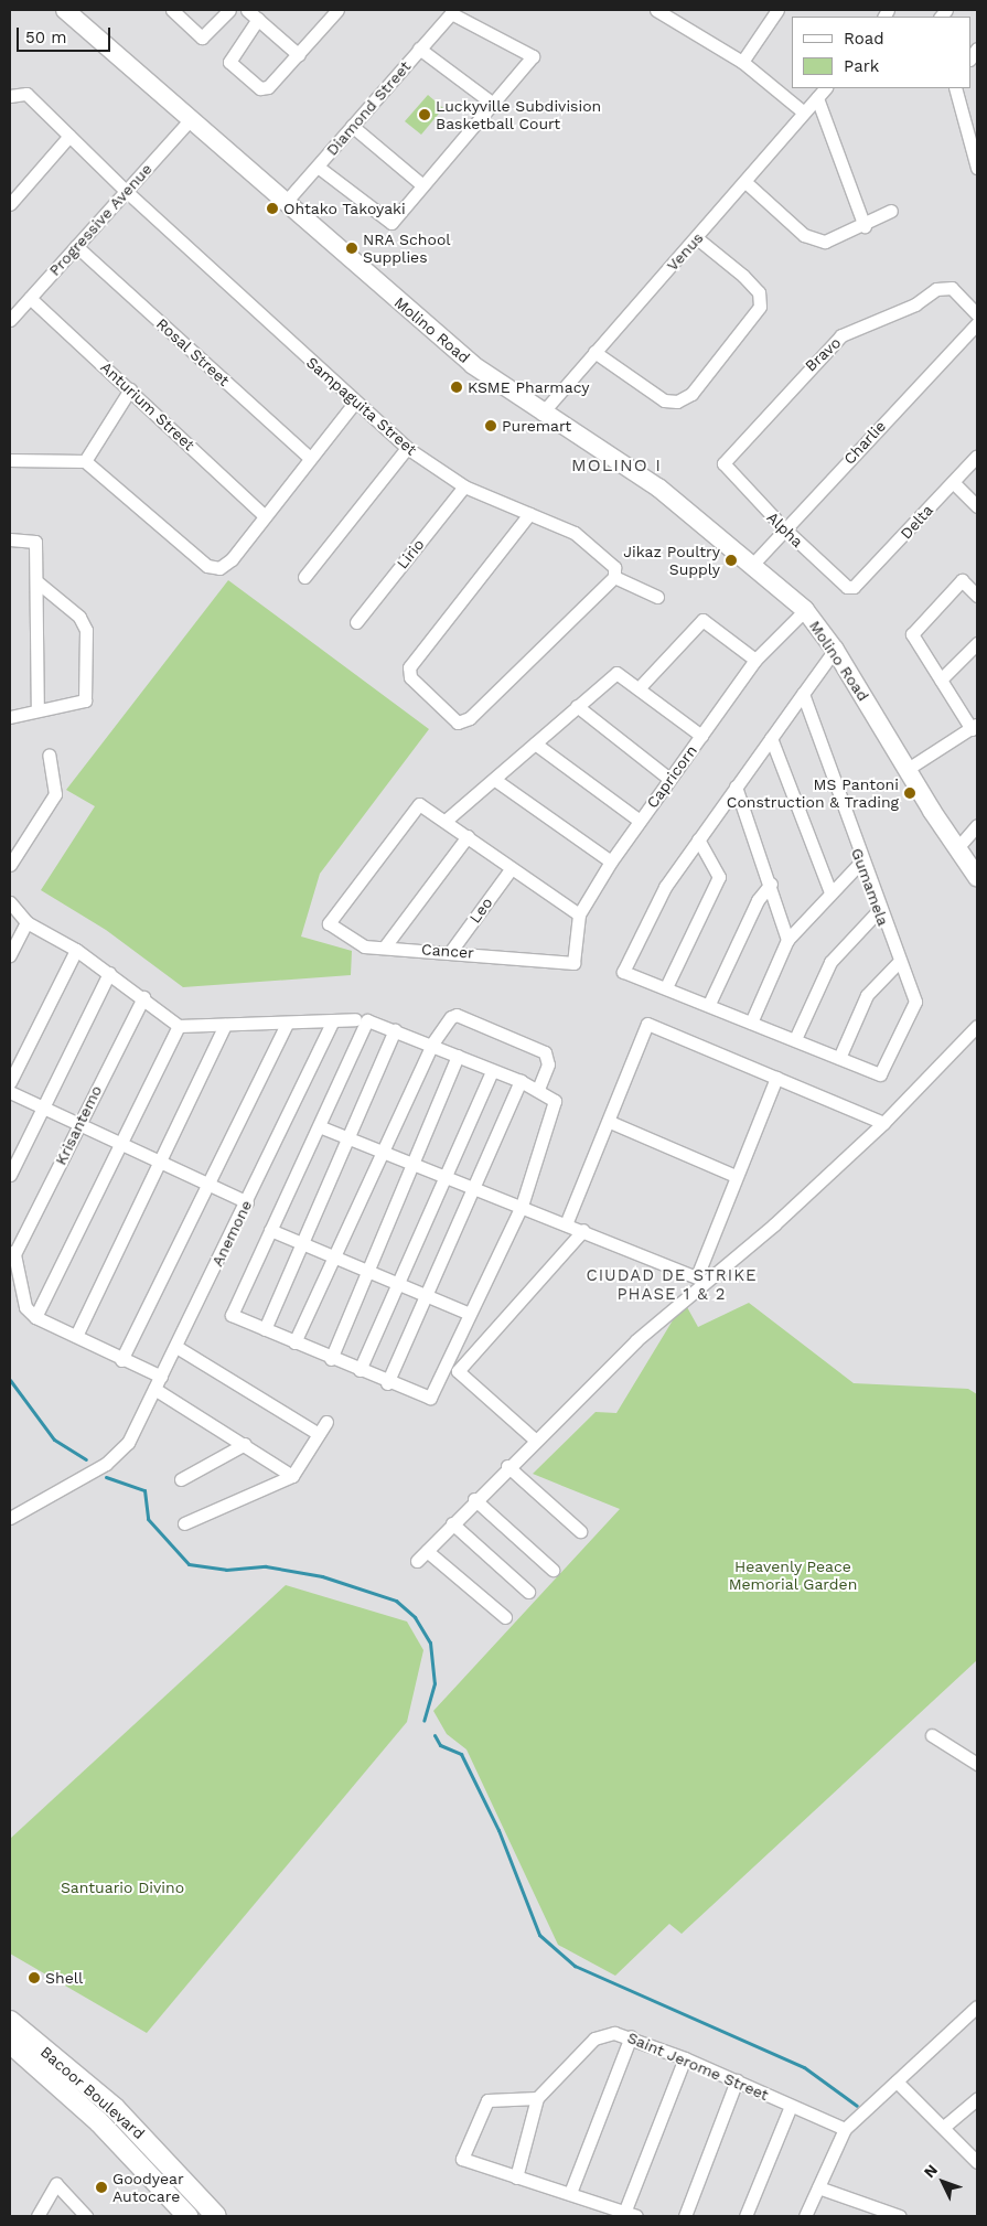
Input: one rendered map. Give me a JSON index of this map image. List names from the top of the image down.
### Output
{
  "streets": {
    "main road": ["Molino Road", "Bacoor Boulevard"],
    "street": [
      "Diamond Street",
      "Progressive Avenue",
      "Venus",
      "Rosal Street",
      "Bravo",
      "Anturium Street",
      "Sampaguita Street",
      "Charlie",
      "Delta",
      "Alpha",
      "Lirio",
      "Capricorn",
      "Gumamela",
      "Leo",
      "Cancer",
      "Krisantemo",
      "Anemone",
      "Saint Jerome Street"
    ]
  },
  "crossings": [
    ["Diamond Street", "Molino Road"],
    ["Progressive Avenue", "Molino Road"],
    ["Progressive Avenue", "Rosal Street"],
    ["Progressive Avenue", "Anturium Street"],
    ["Progressive Avenue", "Sampaguita Street"],
    ["Venus", "Molino Road"],
    ["Molino Road", "Charlie"],
    ["Molino Road", "Capricorn"],
    ["Bravo", "Alpha"],
    ["Sampaguita Street", "Lirio"],
    ["Charlie", "Alpha"],
    ["Delta", "Alpha"],
    ["Capricorn", "Cancer"],
    ["Leo", "Cancer"]
  ],
  "districts": ["MOLINO I", "CIUDAD DE STRIKE PHASE 1 & 2"],
  "parks": ["Heavenly Peace Memorial Garden", "Santuario Divino"],
  "places": [
    "Luckyville Subdivision Basketball Court",
    "Ohtako Takoyaki",
    "NRA School Supplies",
    "KSME Pharmacy",
    "Puremart",
    "Jikaz Poultry Supply",
    "MS Pantoni Construction & Trading",
    "Shell",
    "Goodyear Autocare"
  ],
  "legend": ["Road", "Park"],
  "scale_bar": "50 m",
  "north": "top left"
}
